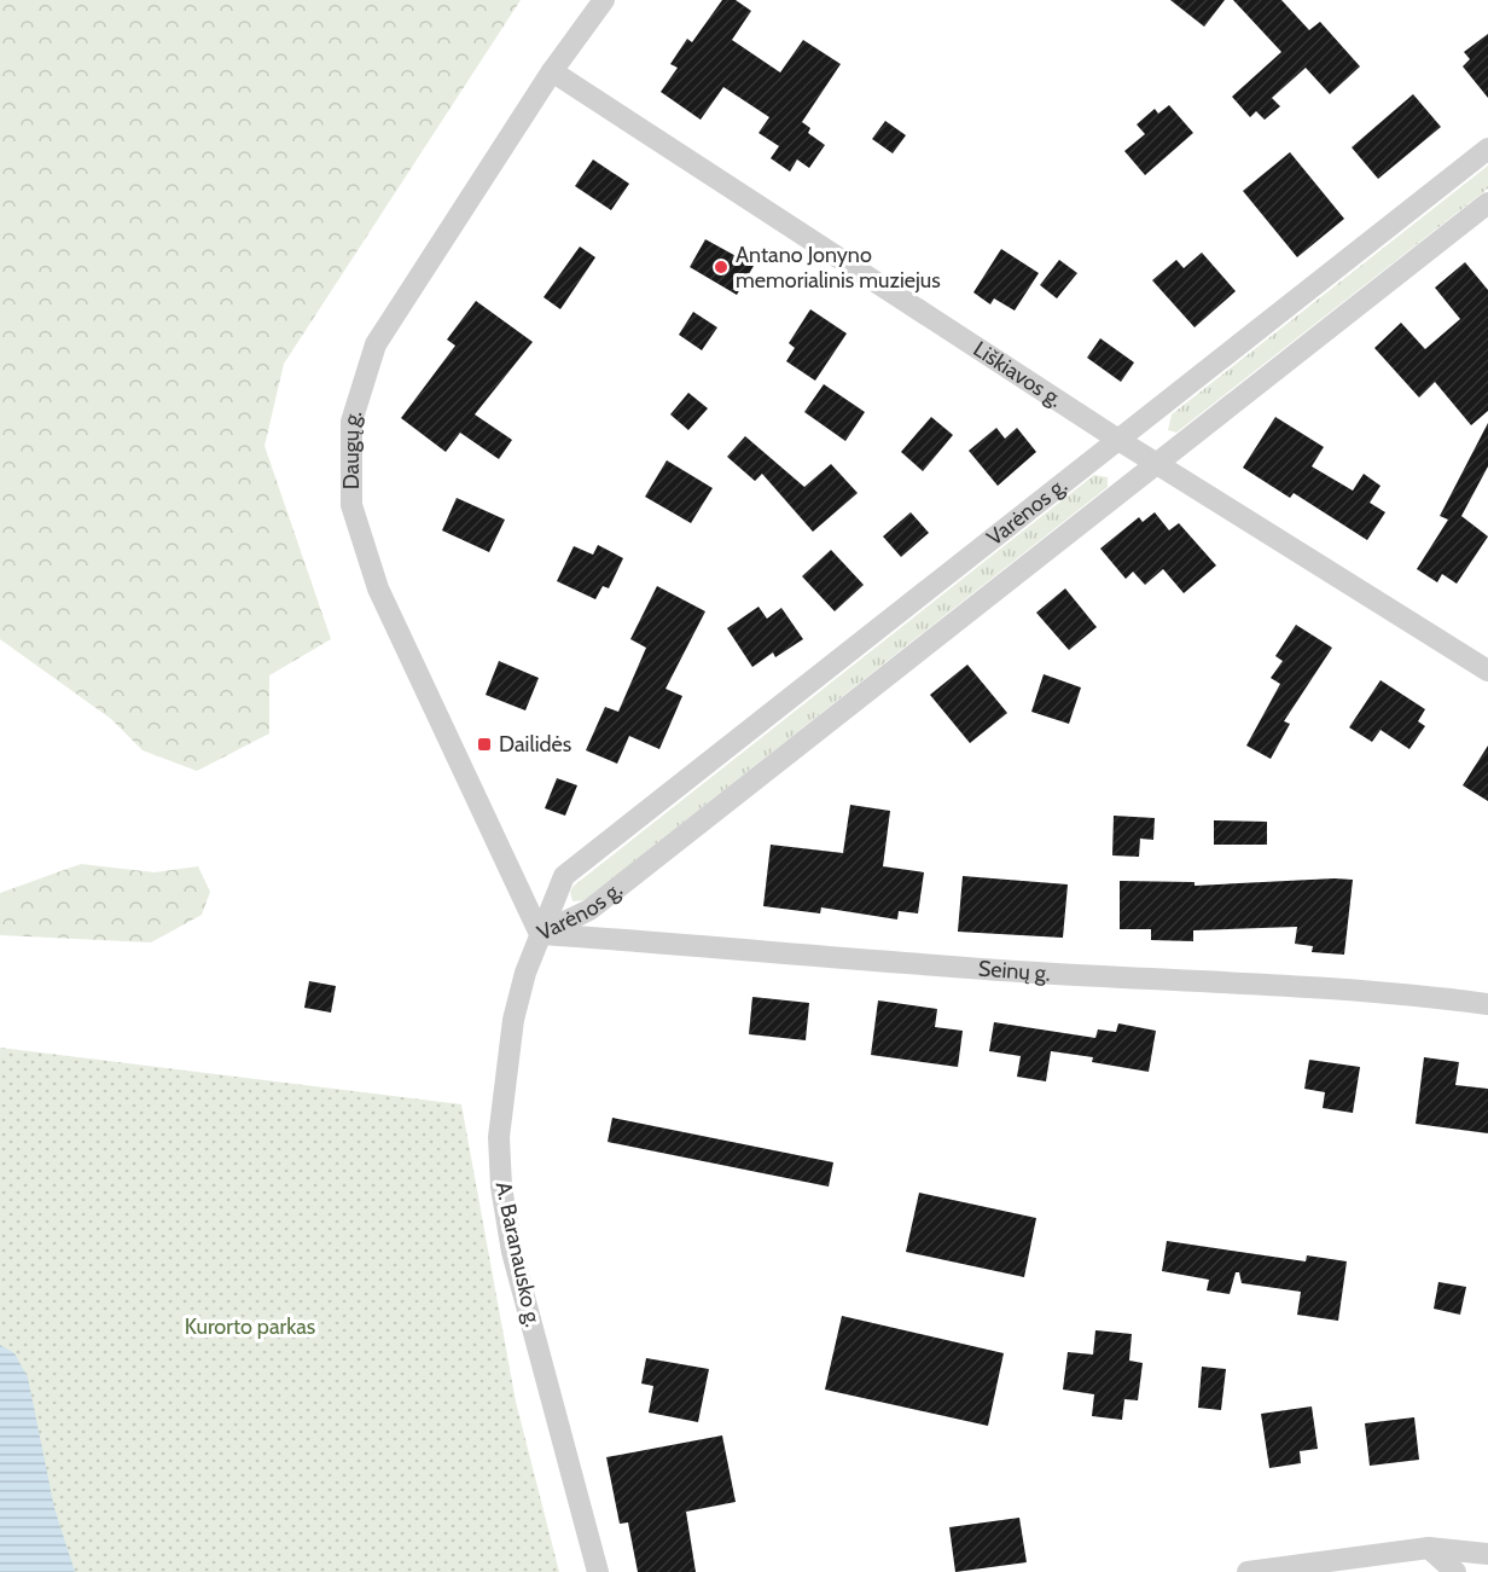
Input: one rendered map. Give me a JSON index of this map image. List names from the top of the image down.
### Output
{
  "streets": {
    "street": [
      "Liškiavos g.",
      "Daugų g.",
      "Varėnos g.",
      "Seinų g.",
      "A. Baranausko g."
    ]
  },
  "crossings": [
    ["Liškiavos g.", "Daugų g."],
    ["Liškiavos g.", "Varėnos g."],
    ["Daugų g.", "Varėnos g."],
    ["Daugų g.", "Seinų g."],
    ["Daugų g.", "A. Baranausko g."],
    ["Varėnos g.", "Seinų g."],
    ["Varėnos g.", "A. Baranausko g."],
    ["Seinų g.", "A. Baranausko g."]
  ],
  "parks": ["Kurorto parkas"],
  "places": {
    "other": ["Antano Jonyno memorialinis muziejus"],
    "transit": ["Dailidės"]
  }
}
